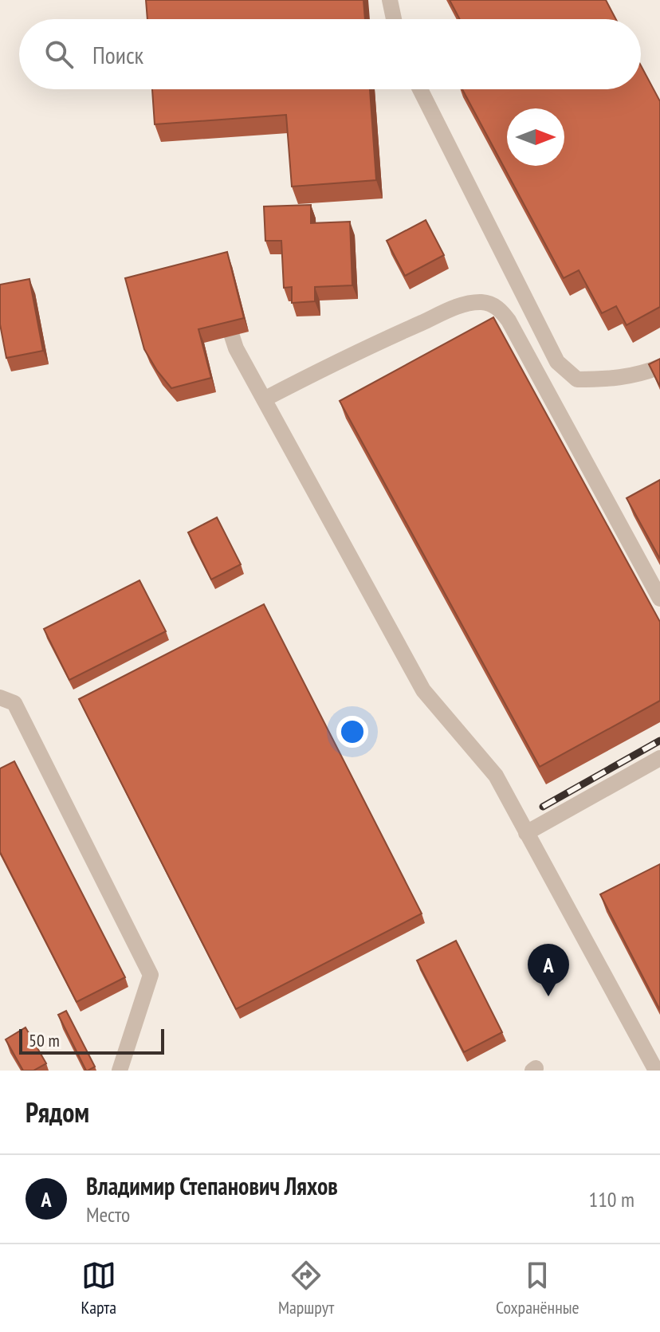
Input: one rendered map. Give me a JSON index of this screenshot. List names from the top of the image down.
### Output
{
  "scale_bar": "50 m",
  "north": "right",
  "page": {
    "search": "Поиск",
    "pins": "A",
    "scale": "50 m",
    "heading": "Рядом",
    "list": [
      {
        "mark": "A",
        "name": "Владимир Степанович Ляхов",
        "note": "Место",
        "value": "110 m"
      }
    ],
    "nav": ["Карта", "Маршрут", "Сохранённые"]
  }
}
